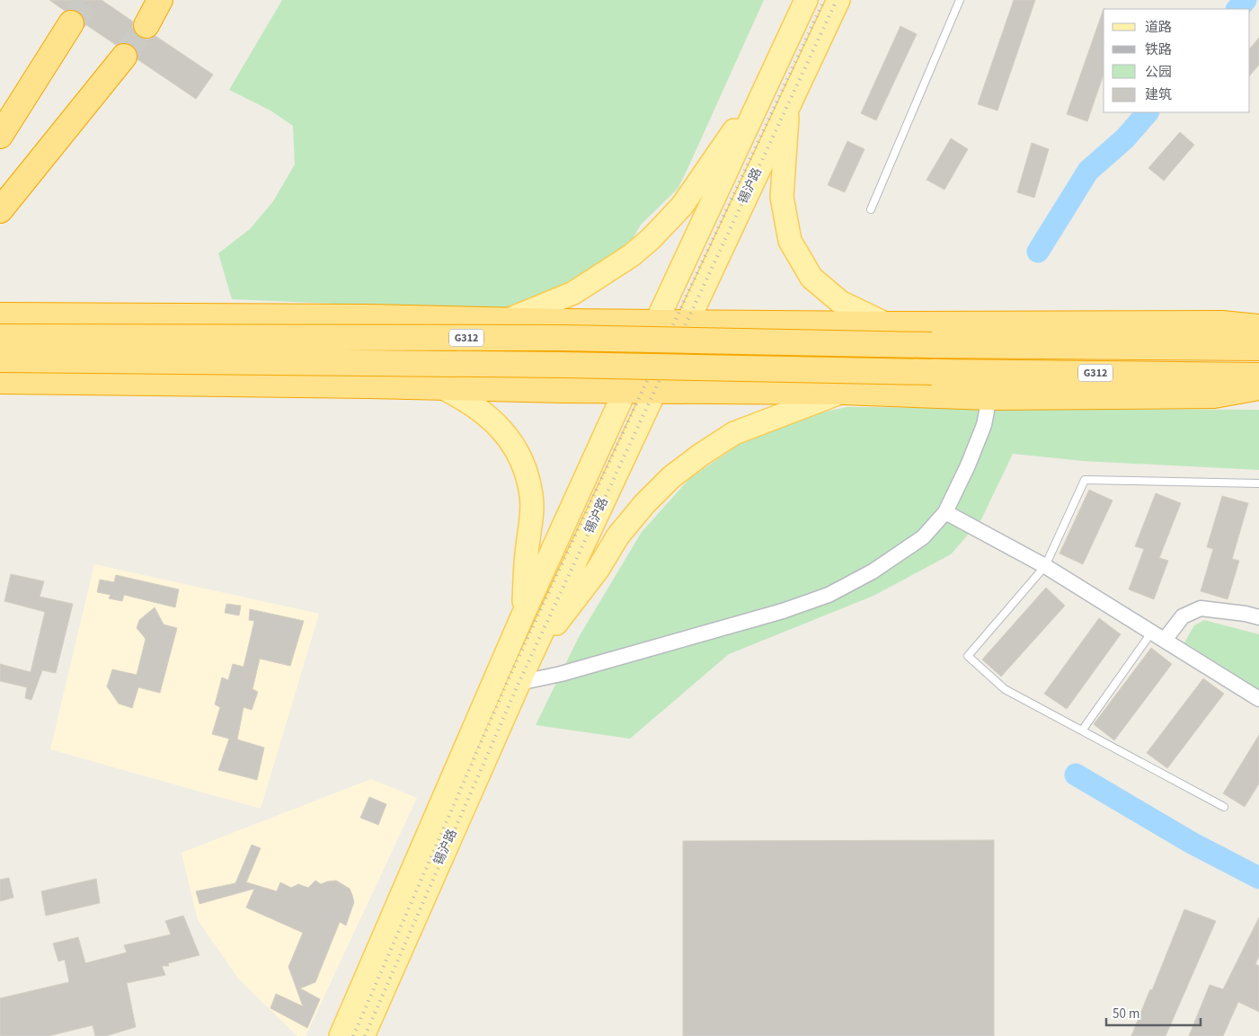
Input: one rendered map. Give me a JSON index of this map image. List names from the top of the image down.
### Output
{
  "streets": {
    "highway": ["G312"],
    "main road": ["锡沪路"]
  },
  "legend": [
    "道路",
    "铁路",
    "公园",
    "建筑"
  ],
  "scale_bar": "50 m"
}
